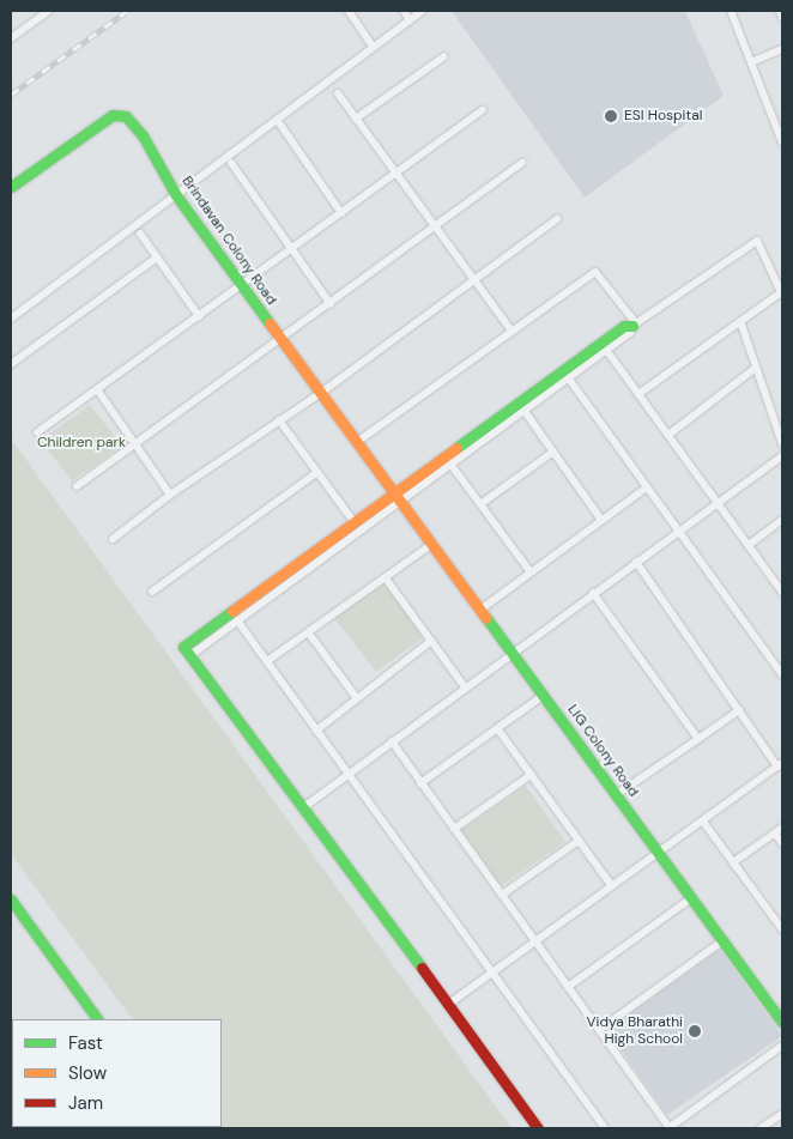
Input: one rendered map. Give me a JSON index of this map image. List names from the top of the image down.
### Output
{
  "streets": {
    "street": ["Brindavan Colony Road", "LIG Colony Road"]
  },
  "crossings": [
    ["Brindavan Colony Road", "LIG Colony Road"]
  ],
  "parks": ["Children park"],
  "places": ["ESI Hospital", "Vidya Bharathi High School"],
  "legend": ["Fast", "Slow", "Jam"]
}
